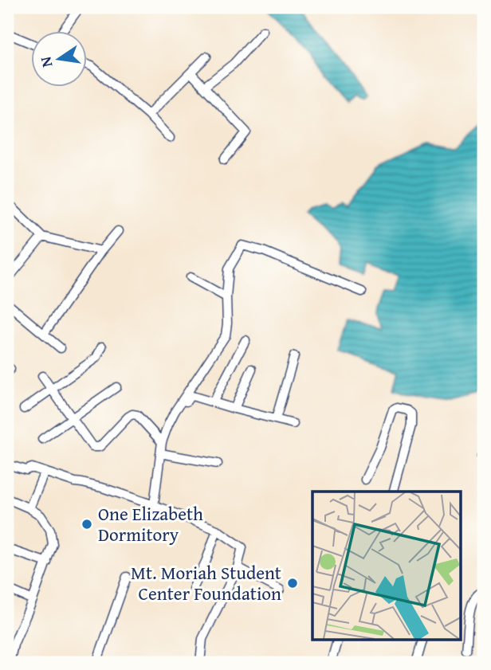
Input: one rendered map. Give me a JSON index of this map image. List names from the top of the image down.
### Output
{
  "places": ["One Elizabeth Dormitory", "Mt. Moriah Student Center Foundation"],
  "north": "left"
}
